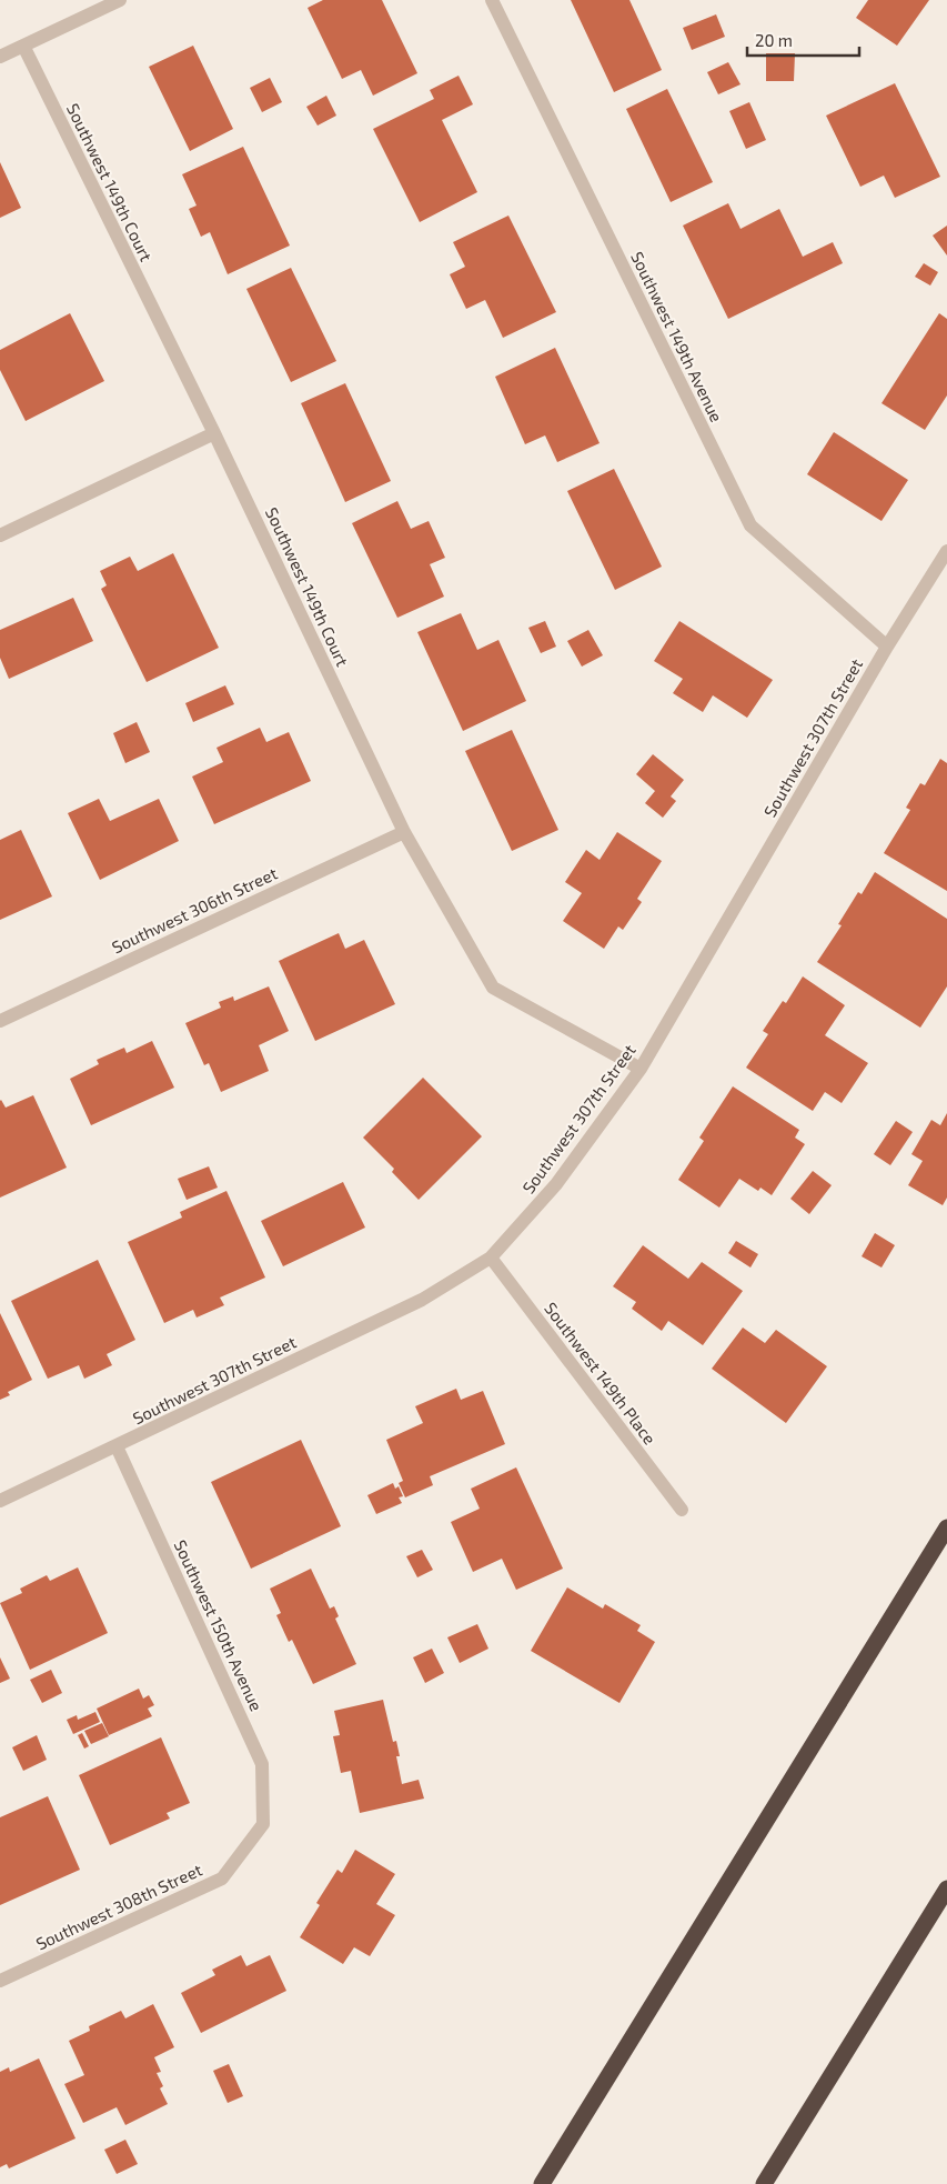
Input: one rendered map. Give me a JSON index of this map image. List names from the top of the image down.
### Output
{
  "streets": {
    "street": [
      "Southwest 149th Court",
      "Southwest 149th Avenue",
      "Southwest 307th Street",
      "Southwest 306th Street",
      "Southwest 149th Place",
      "Southwest 150th Avenue",
      "Southwest 308th Street"
    ]
  },
  "crossings": [
    ["Southwest 149th Court", "Southwest 307th Street"],
    ["Southwest 149th Court", "Southwest 306th Street"],
    ["Southwest 149th Avenue", "Southwest 307th Street"],
    ["Southwest 307th Street", "Southwest 149th Place"],
    ["Southwest 307th Street", "Southwest 150th Avenue"],
    ["Southwest 150th Avenue", "Southwest 308th Street"]
  ],
  "scale_bar": "20 m"
}
